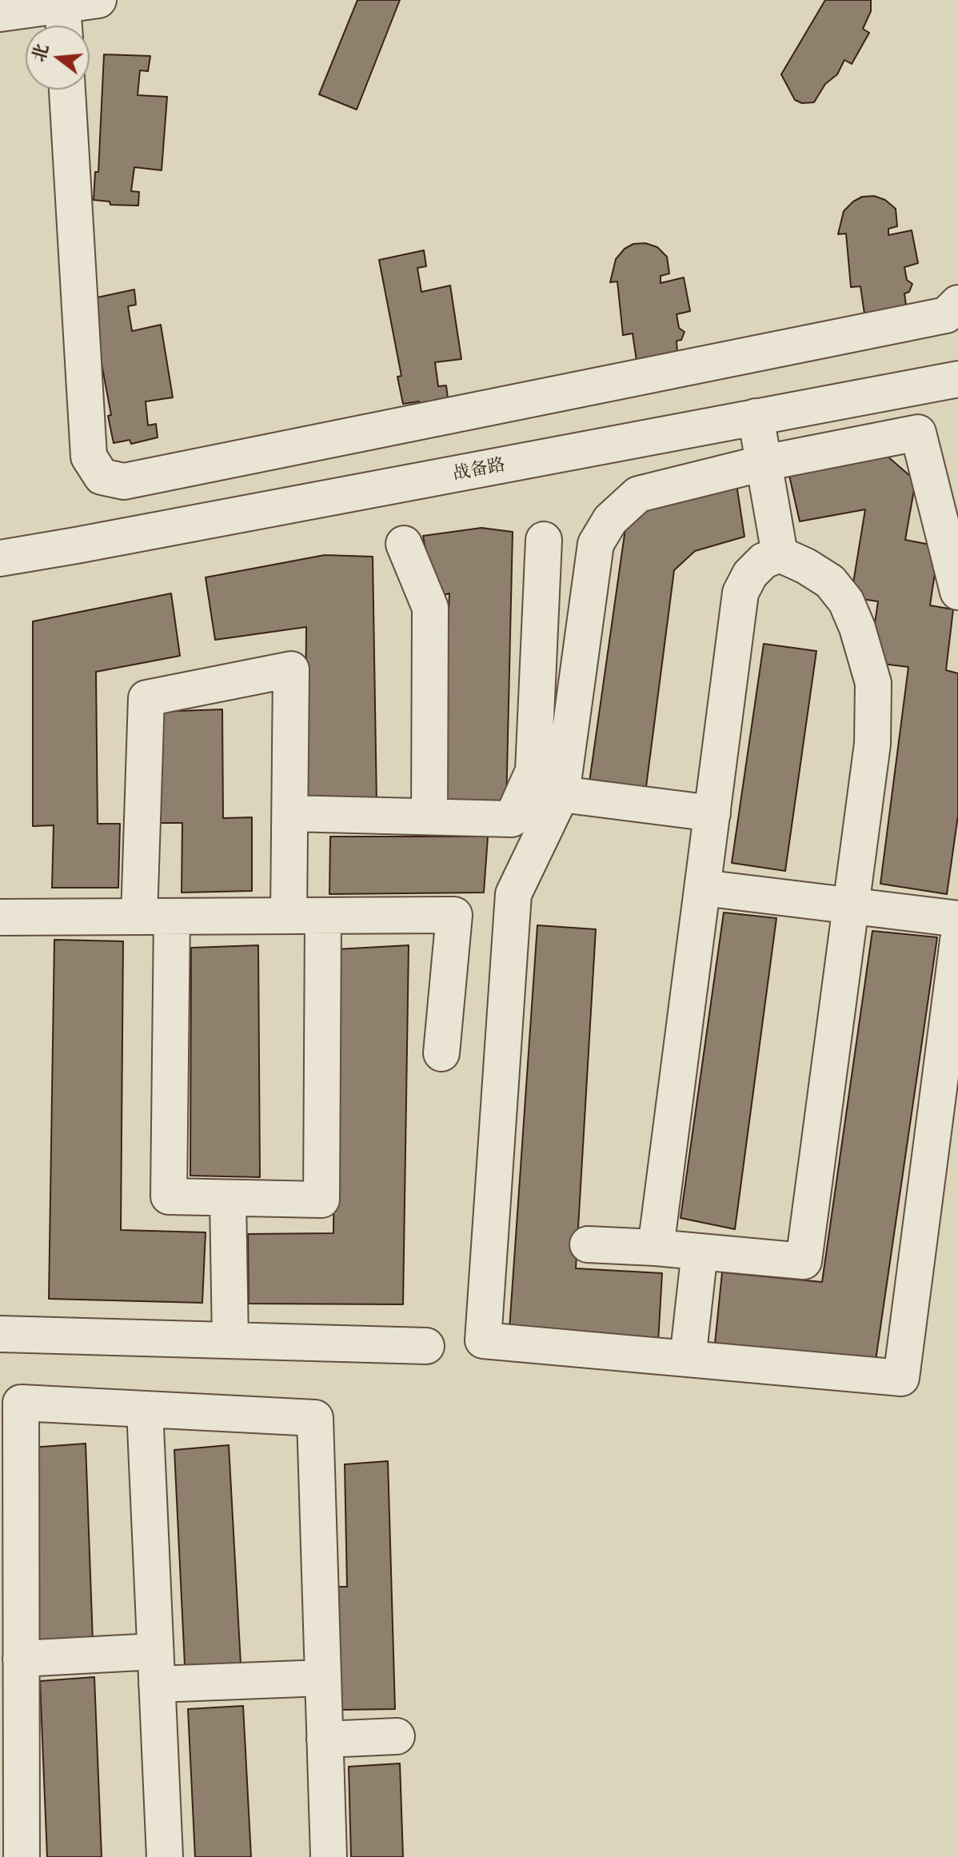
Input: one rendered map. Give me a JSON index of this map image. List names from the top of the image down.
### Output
{
  "streets": {
    "street": ["战备路"]
  },
  "north": "left"
}
